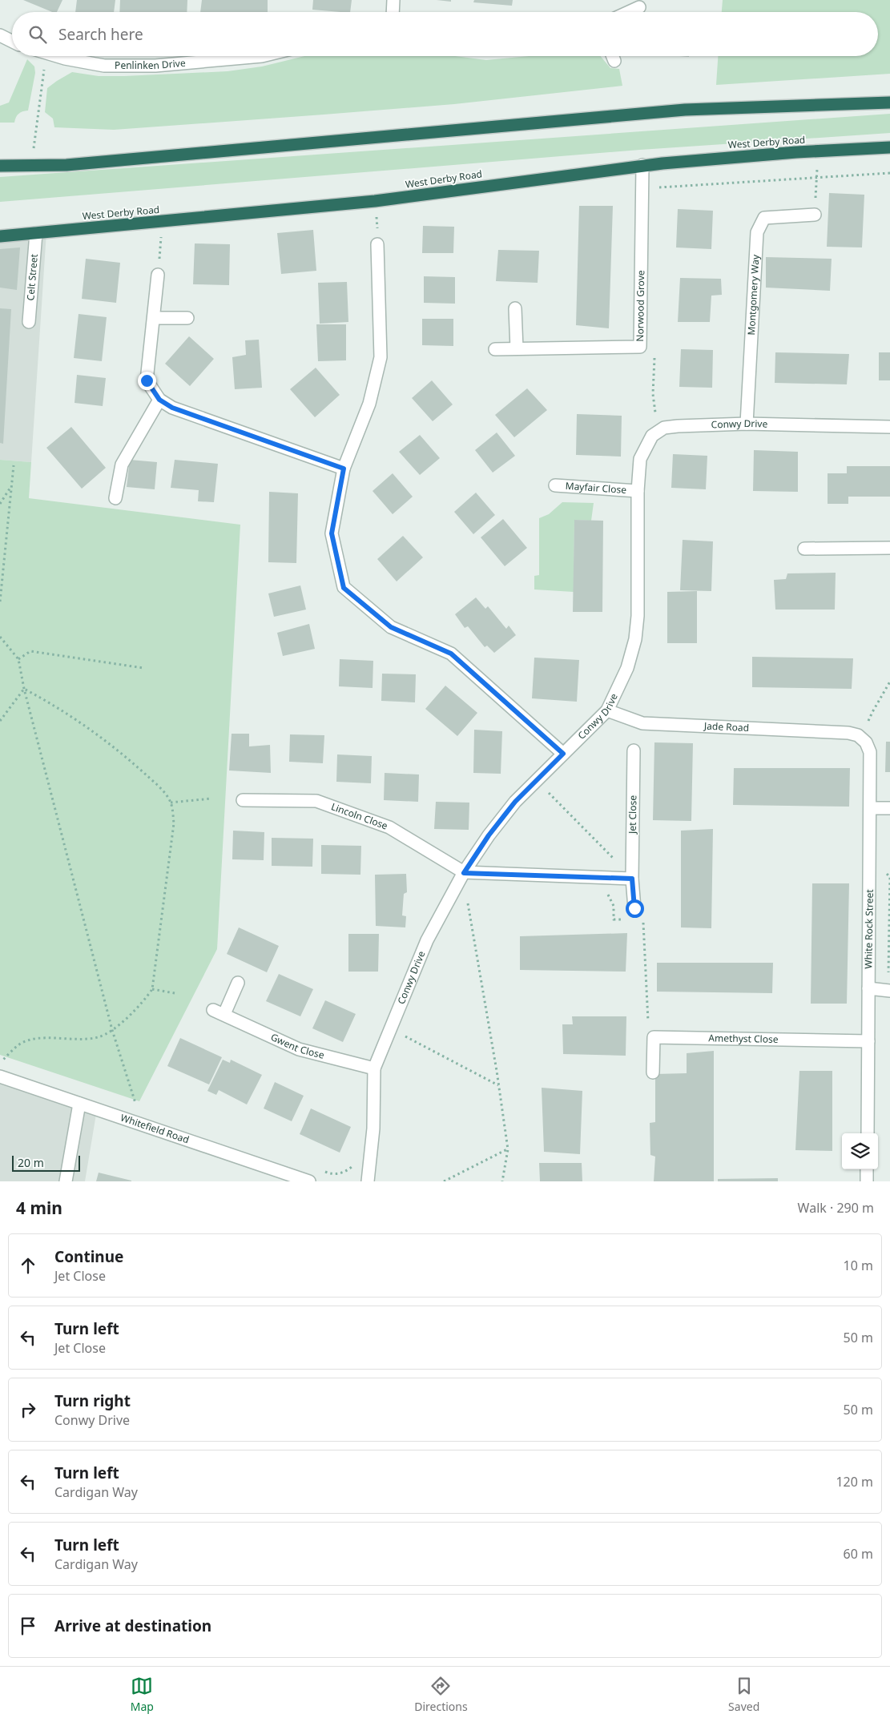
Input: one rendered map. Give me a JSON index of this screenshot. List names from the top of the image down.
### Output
{
  "streets": {
    "highway": ["West Derby Road"],
    "street": [
      "Penlinken Drive",
      "Celt Street",
      "Montgomery Way",
      "Norwood Grove",
      "Conwy Drive",
      "Mayfair Close",
      "Jade Road",
      "Jet Close",
      "Lincoln Close",
      "White Rock Street",
      "Amethyst Close",
      "Gwent Close",
      "Whitefield Road"
    ]
  },
  "crossings": [
    ["West Derby Road", "Celt Street"],
    ["West Derby Road", "Norwood Grove"],
    ["Montgomery Way", "Conwy Drive"],
    ["Conwy Drive", "Mayfair Close"],
    ["Conwy Drive", "Jade Road"],
    ["Conwy Drive", "Lincoln Close"],
    ["Conwy Drive", "Gwent Close"],
    ["Jade Road", "White Rock Street"],
    ["White Rock Street", "Amethyst Close"]
  ],
  "scale_bar": "20 m",
  "page": {
    "search": "Search here",
    "scale": "20 m",
    "heading": ["4 min", "Walk · 290 m"],
    "list": [
      ["Continue", "Jet Close", "10 m"],
      ["Turn left", "Jet Close", "50 m"],
      ["Turn right", "Conwy Drive", "50 m"],
      ["Turn left", "Cardigan Way", "120 m"],
      ["Turn left", "Cardigan Way", "60 m"],
      "Arrive at destination"
    ],
    "nav": ["Map", "Directions", "Saved"]
  }
}
